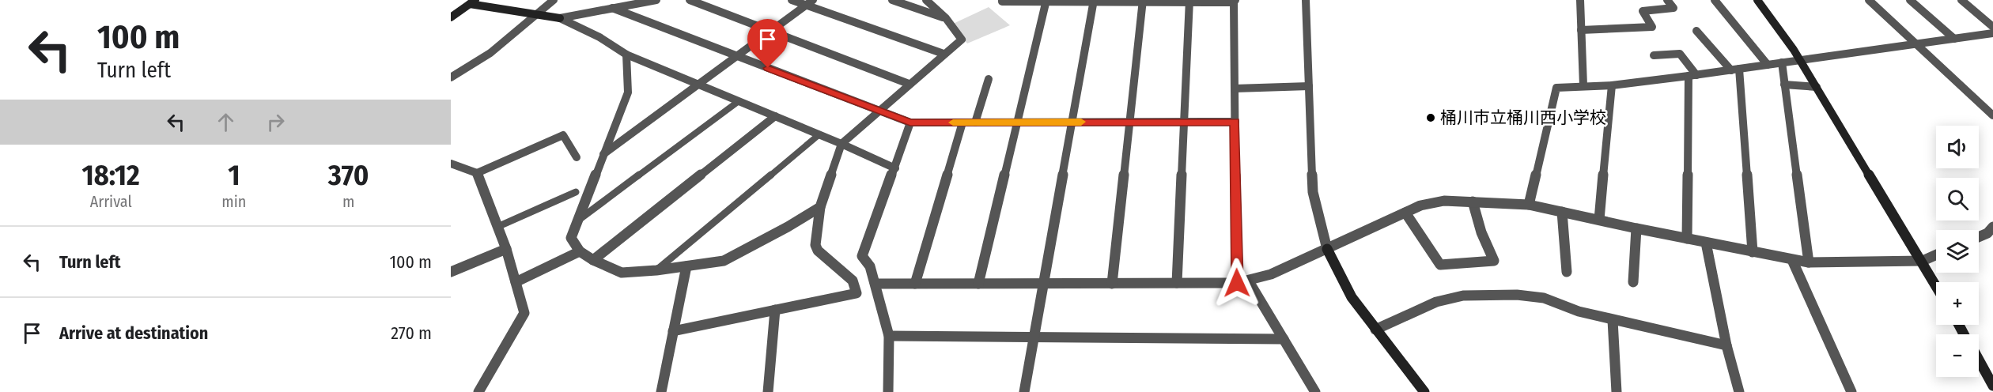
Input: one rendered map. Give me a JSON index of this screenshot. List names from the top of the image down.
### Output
{
  "places": ["桶川市立桶川西小学校"],
  "page": {
    "turn": ["100 m", "Turn left"],
    "map_buttons": ["+", "−"],
    "eta": [
      "18:12",
      "Arrival",
      "1",
      "min",
      "370",
      "m"
    ],
    "list": [
      {
        "name": "Turn left",
        "value": "100 m"
      },
      {
        "name": "Arrive at destination",
        "value": "270 m"
      }
    ]
  }
}
